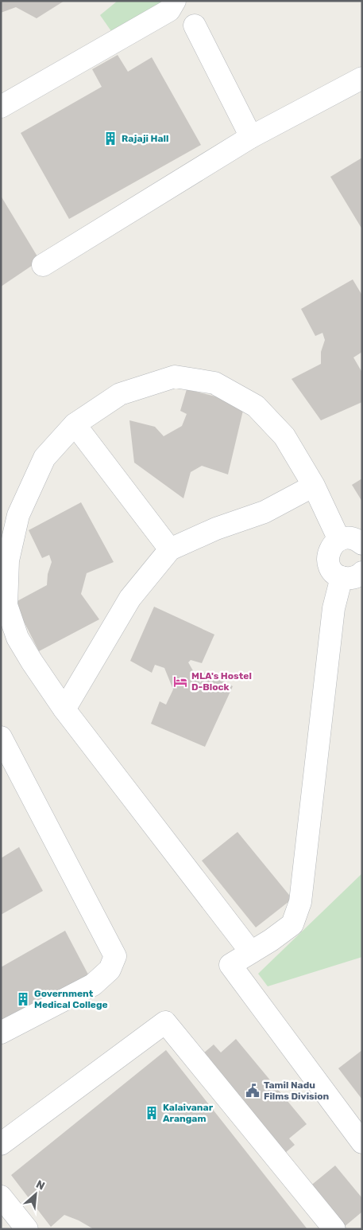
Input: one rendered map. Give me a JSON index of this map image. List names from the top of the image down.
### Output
{
  "places": {
    "building": ["Rajaji Hall", "Government Medical College", "Kalaivanar Arangam"],
    "hotel": ["MLA's Hostel D-Block"],
    "public building": ["Tamil Nadu Films Division"]
  },
  "north": "top right"
}
